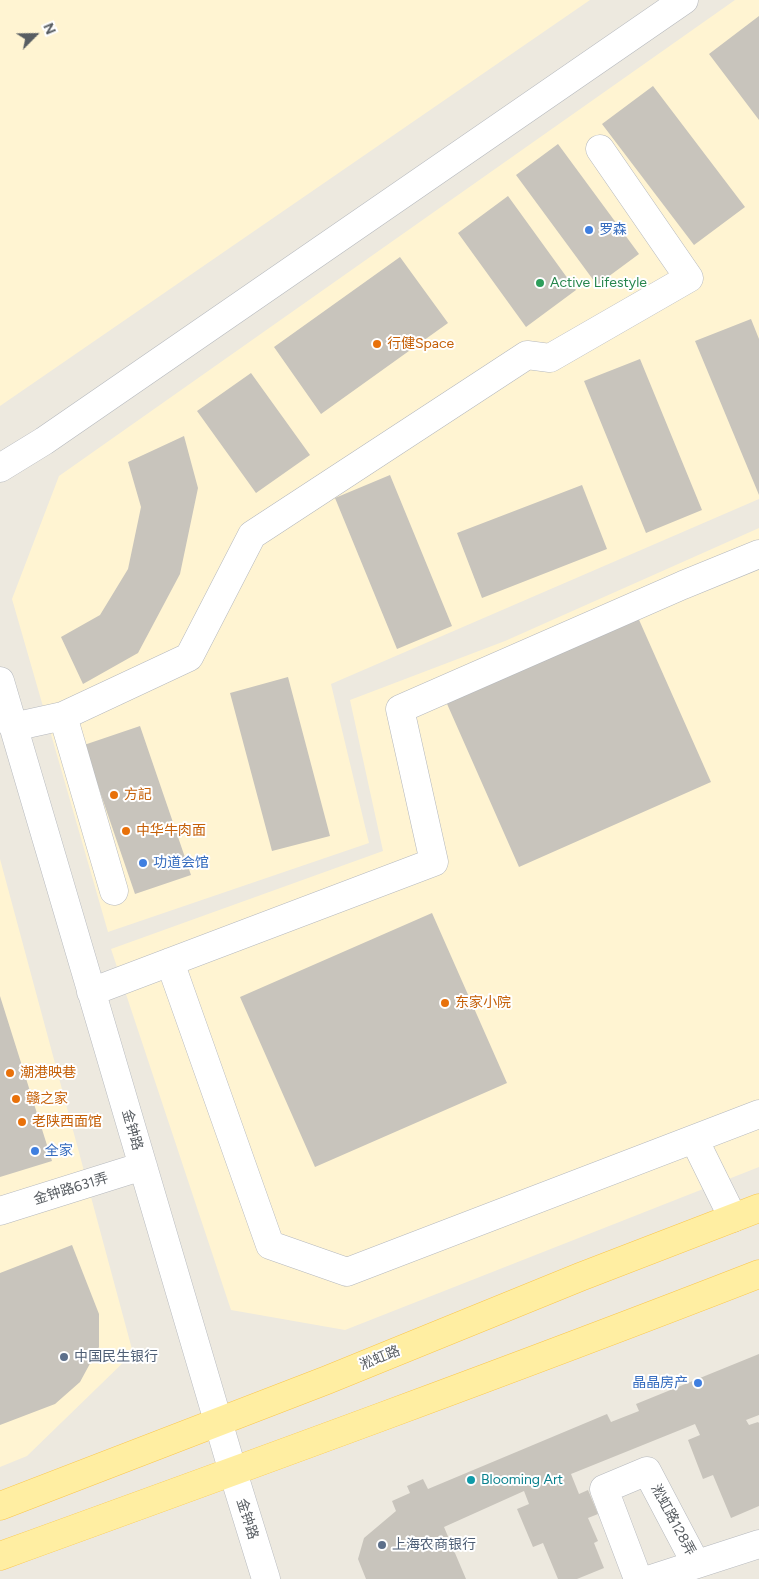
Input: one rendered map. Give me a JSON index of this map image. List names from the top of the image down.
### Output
{
  "streets": {
    "main road": ["淞虹路"],
    "street": ["金钟路", "金钟路631弄", "淞虹路128弄"]
  },
  "crossings": [
    ["金钟路", "金钟路631弄"],
    ["金钟路", "淞虹路"]
  ],
  "places": [
    "罗森",
    "Active Lifestyle",
    "行健Space",
    "方記",
    "中华牛肉面",
    "功道会馆",
    "东家小院",
    "潮港映巷",
    "赣之家",
    "老陕西面馆",
    "全家",
    "中国民生银行",
    "晶晶房产",
    "Blooming Art",
    "上海农商银行"
  ],
  "north": "top right"
}
